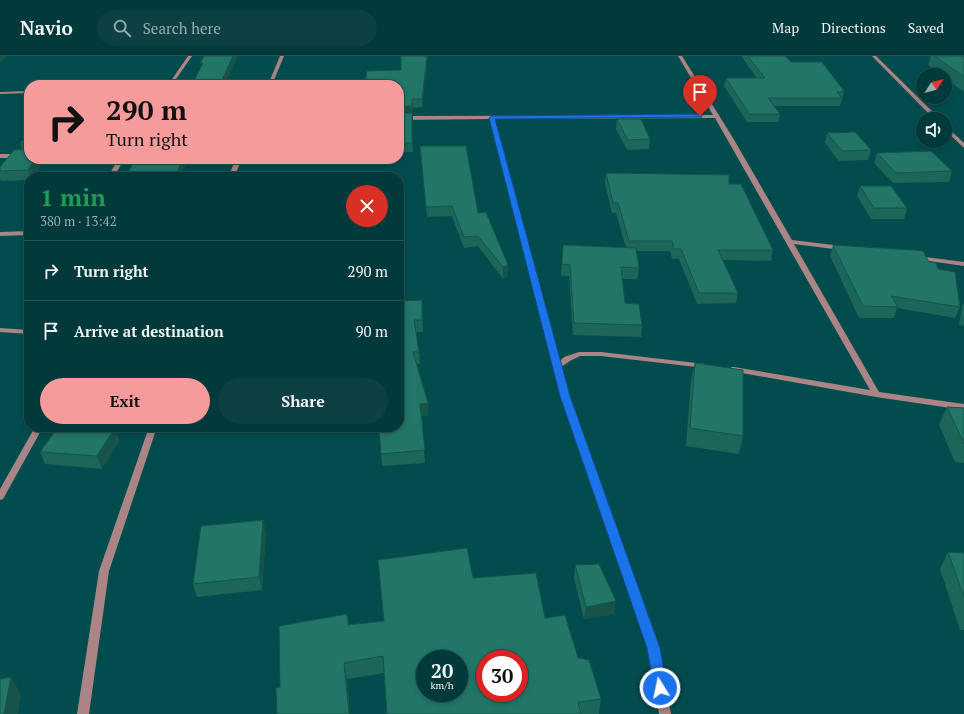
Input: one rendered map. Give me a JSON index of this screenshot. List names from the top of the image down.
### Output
{
  "north": "top right",
  "page": {
    "header": "Navio",
    "search": "Search here",
    "nav": ["Map", "Directions", "Saved"],
    "turn": ["290 m", "Turn right"],
    "heading": ["1 min", "380 m · 13:42"],
    "list": [
      {
        "name": "Turn right",
        "value": "290 m"
      },
      {
        "name": "Arrive at destination",
        "value": "90 m"
      }
    ],
    "buttons": ["Exit", "Share"],
    "speed": "20 km/h",
    "limit": "30"
  }
}
